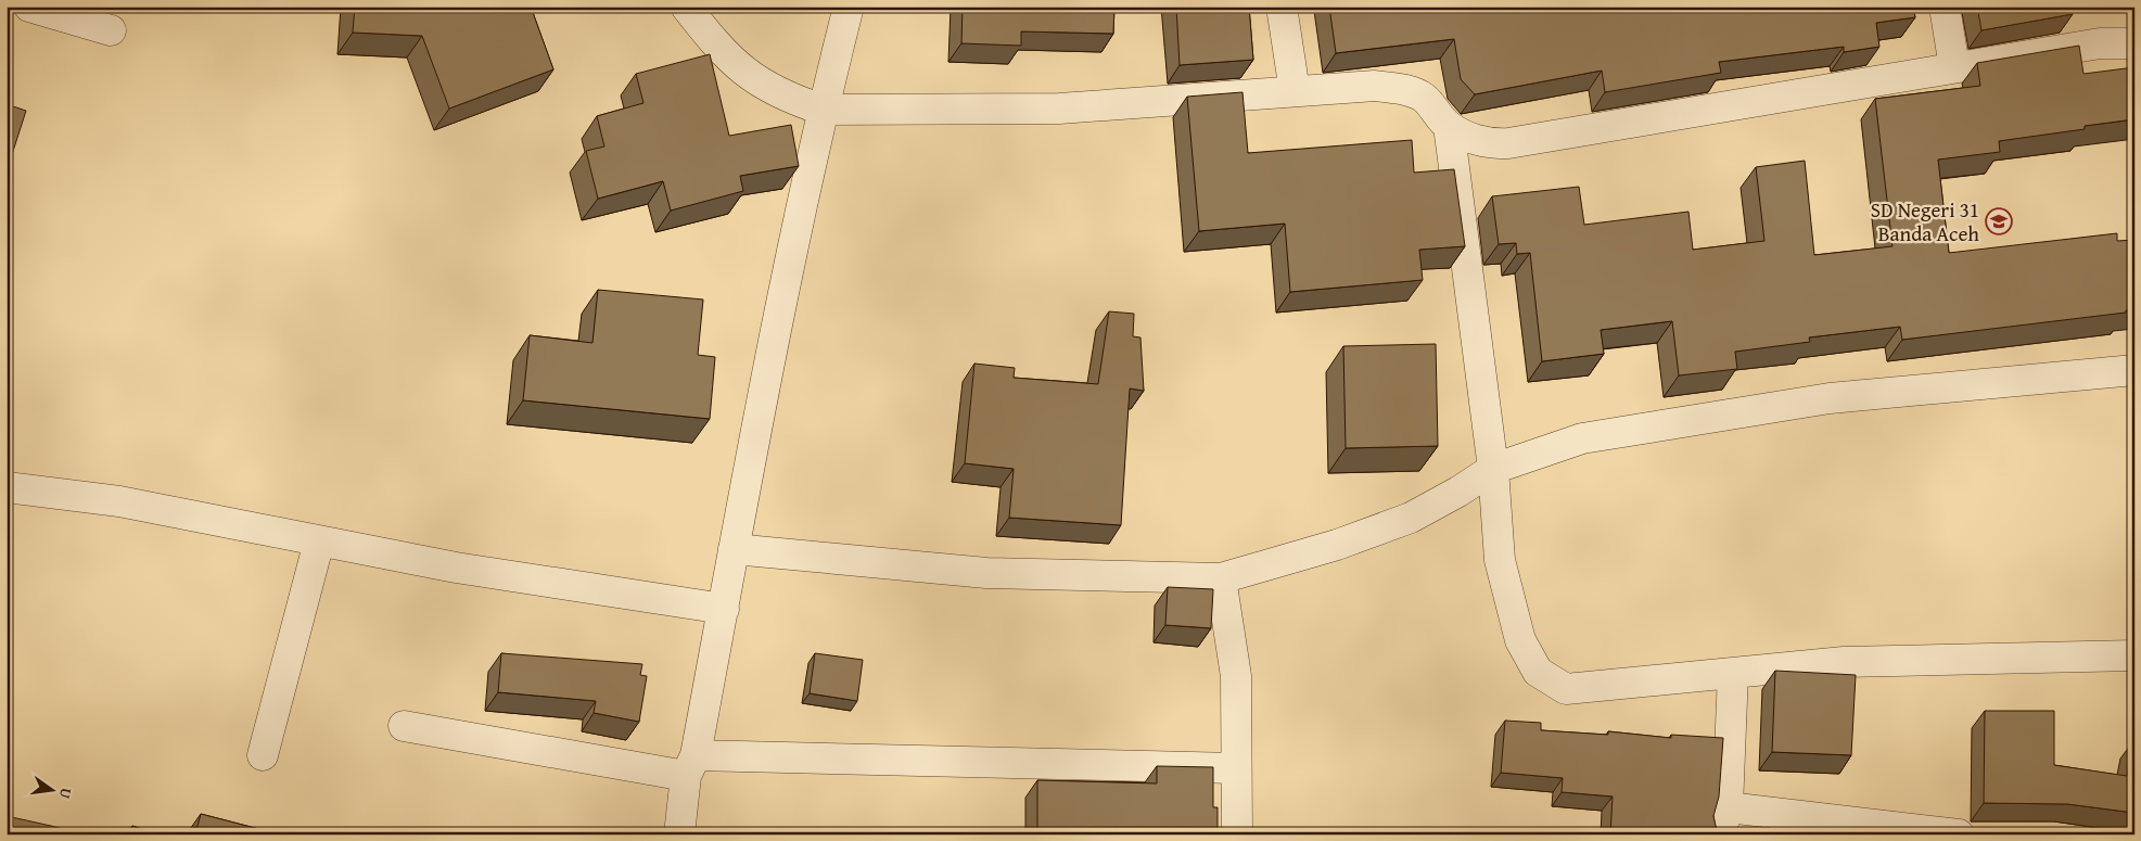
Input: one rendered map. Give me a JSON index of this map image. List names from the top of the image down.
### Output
{
  "places": {
    "school or university": ["SD Negeri 31 Banda Aceh"]
  },
  "north": "right"
}
